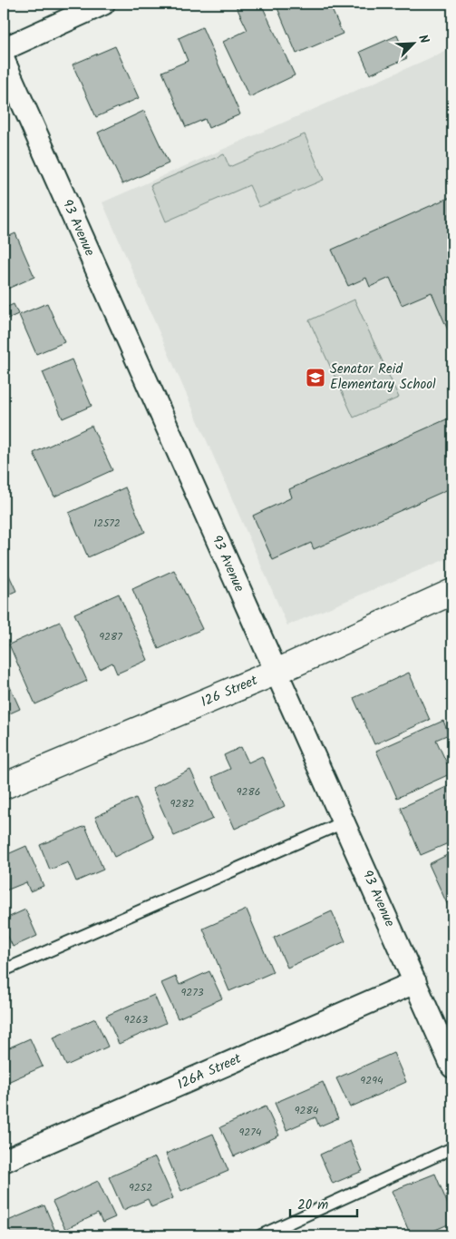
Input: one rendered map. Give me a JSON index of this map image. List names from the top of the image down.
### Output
{
  "streets": {
    "street": ["93 Avenue", "126 Street", "126A Street"]
  },
  "crossings": [
    ["93 Avenue", "126 Street"],
    ["93 Avenue", "126A Street"]
  ],
  "places": {
    "school or university": ["Senator Reid Elementary School"]
  },
  "house_numbers": [
    "12572",
    "9287",
    "9286",
    "9282",
    "9273",
    "9263",
    "9294",
    "9284",
    "9274",
    "9252"
  ],
  "scale_bar": "20 m",
  "north": "top right"
}
